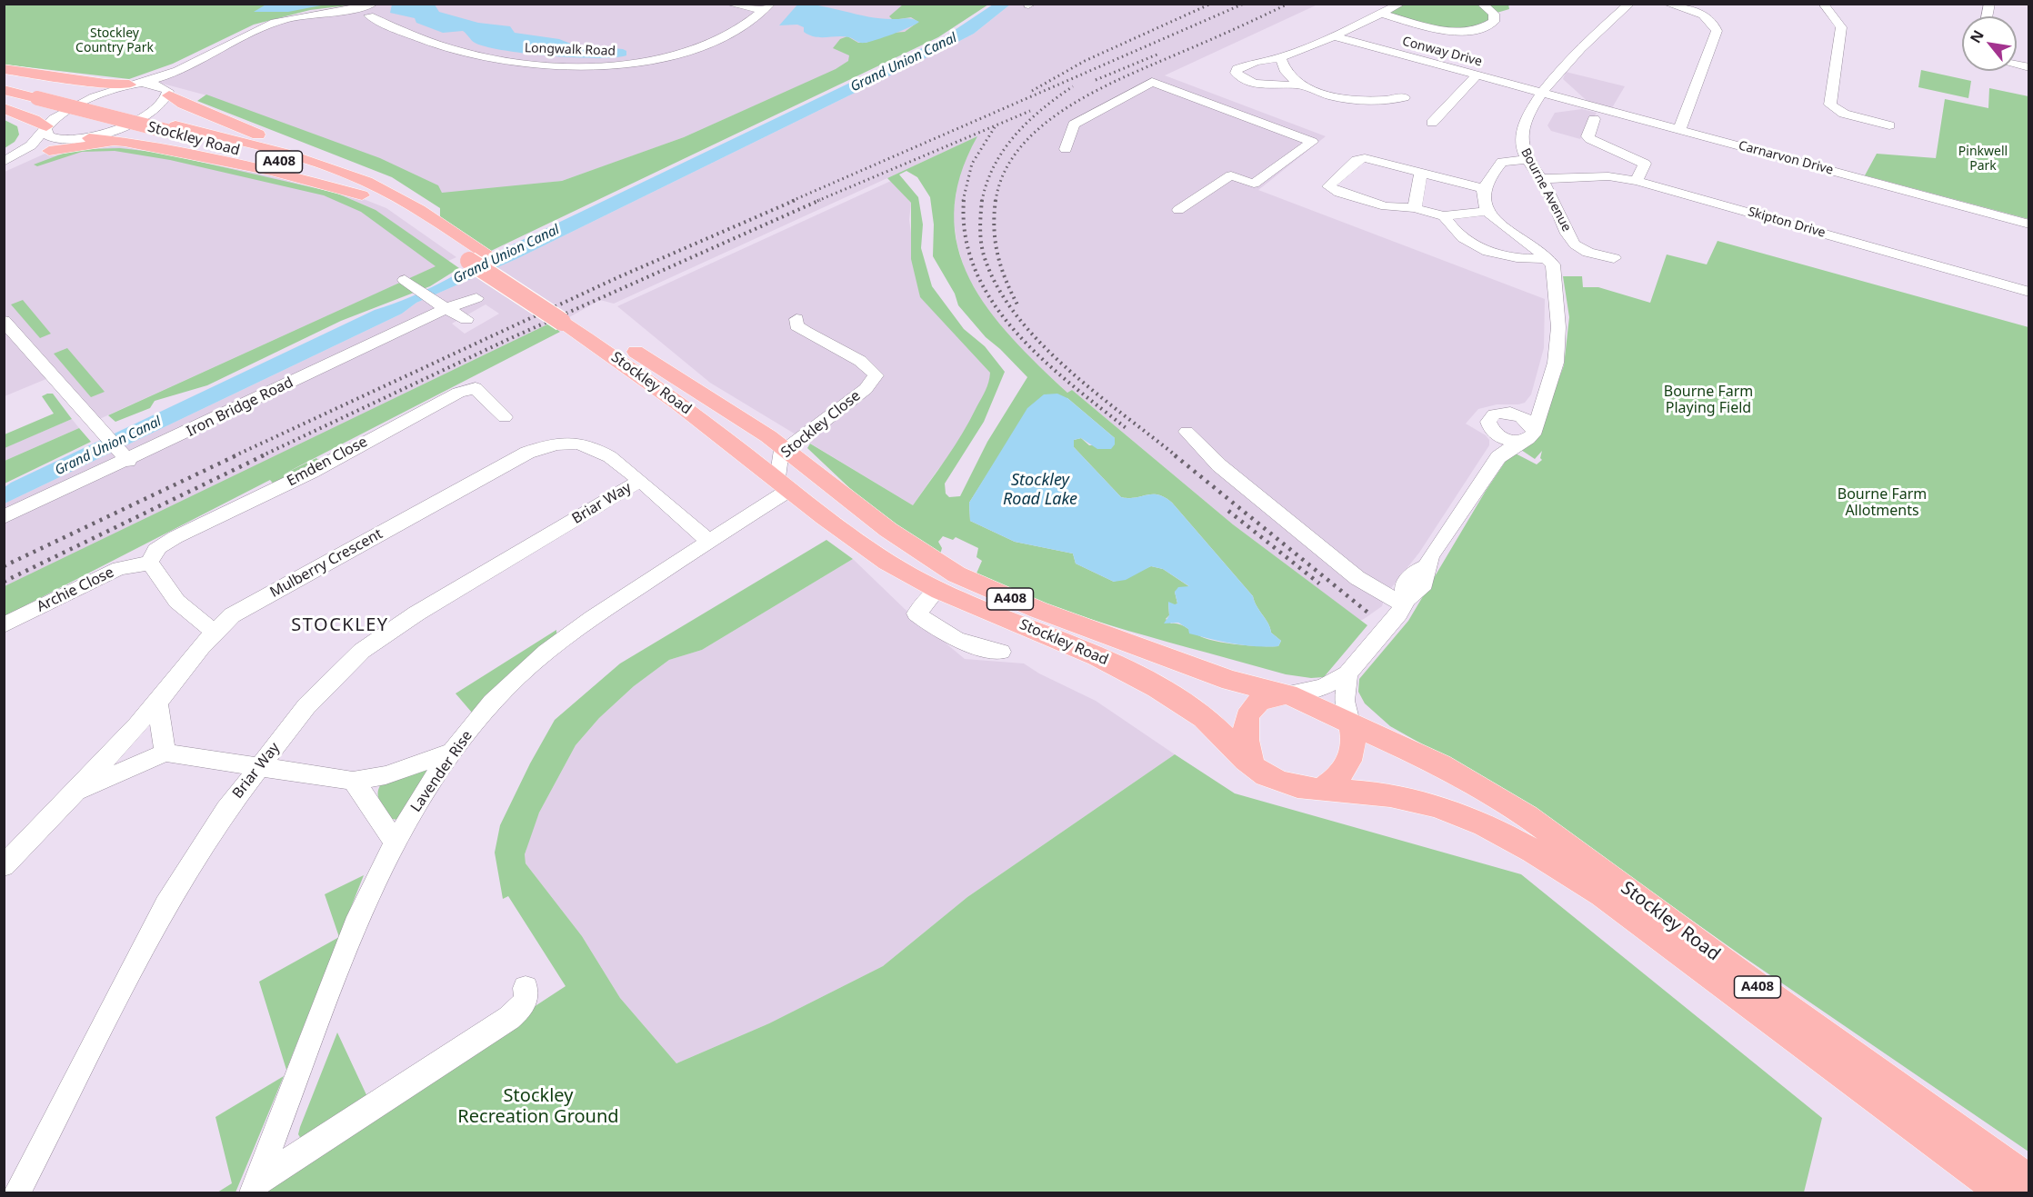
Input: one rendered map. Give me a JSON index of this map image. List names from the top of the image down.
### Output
{
  "streets": {
    "main road": ["Stockley Road", "A408"],
    "street": [
      "Longwalk Road",
      "Conway Drive",
      "Carnarvon Drive",
      "Bourne Avenue",
      "Skipton Drive",
      "Iron Bridge Road",
      "Stockley Close",
      "Emden Close",
      "Briar Way",
      "Mulberry Crescent",
      "Archie Close",
      "Lavender Rise"
    ]
  },
  "crossings": [
    ["Conway Drive", "Carnarvon Drive"],
    ["Conway Drive", "Bourne Avenue"],
    ["Stockley Road", "Stockley Close"],
    ["Stockley Road", "Lavender Rise"],
    ["Carnarvon Drive", "Bourne Avenue"],
    ["Bourne Avenue", "Skipton Drive"],
    ["Stockley Close", "Lavender Rise"],
    ["Emden Close", "Archie Close"],
    ["Briar Way", "Mulberry Crescent"],
    ["Mulberry Crescent", "Lavender Rise"]
  ],
  "districts": ["STOCKLEY"],
  "water": ["Grand Union Canal", "Stockley Road Lake"],
  "parks": [
    "Stockley Country Park",
    "Pinkwell Park",
    "Bourne Farm Playing Field",
    "Bourne Farm Allotments",
    "Stockley Recreation Ground"
  ],
  "north": "top left"
}
